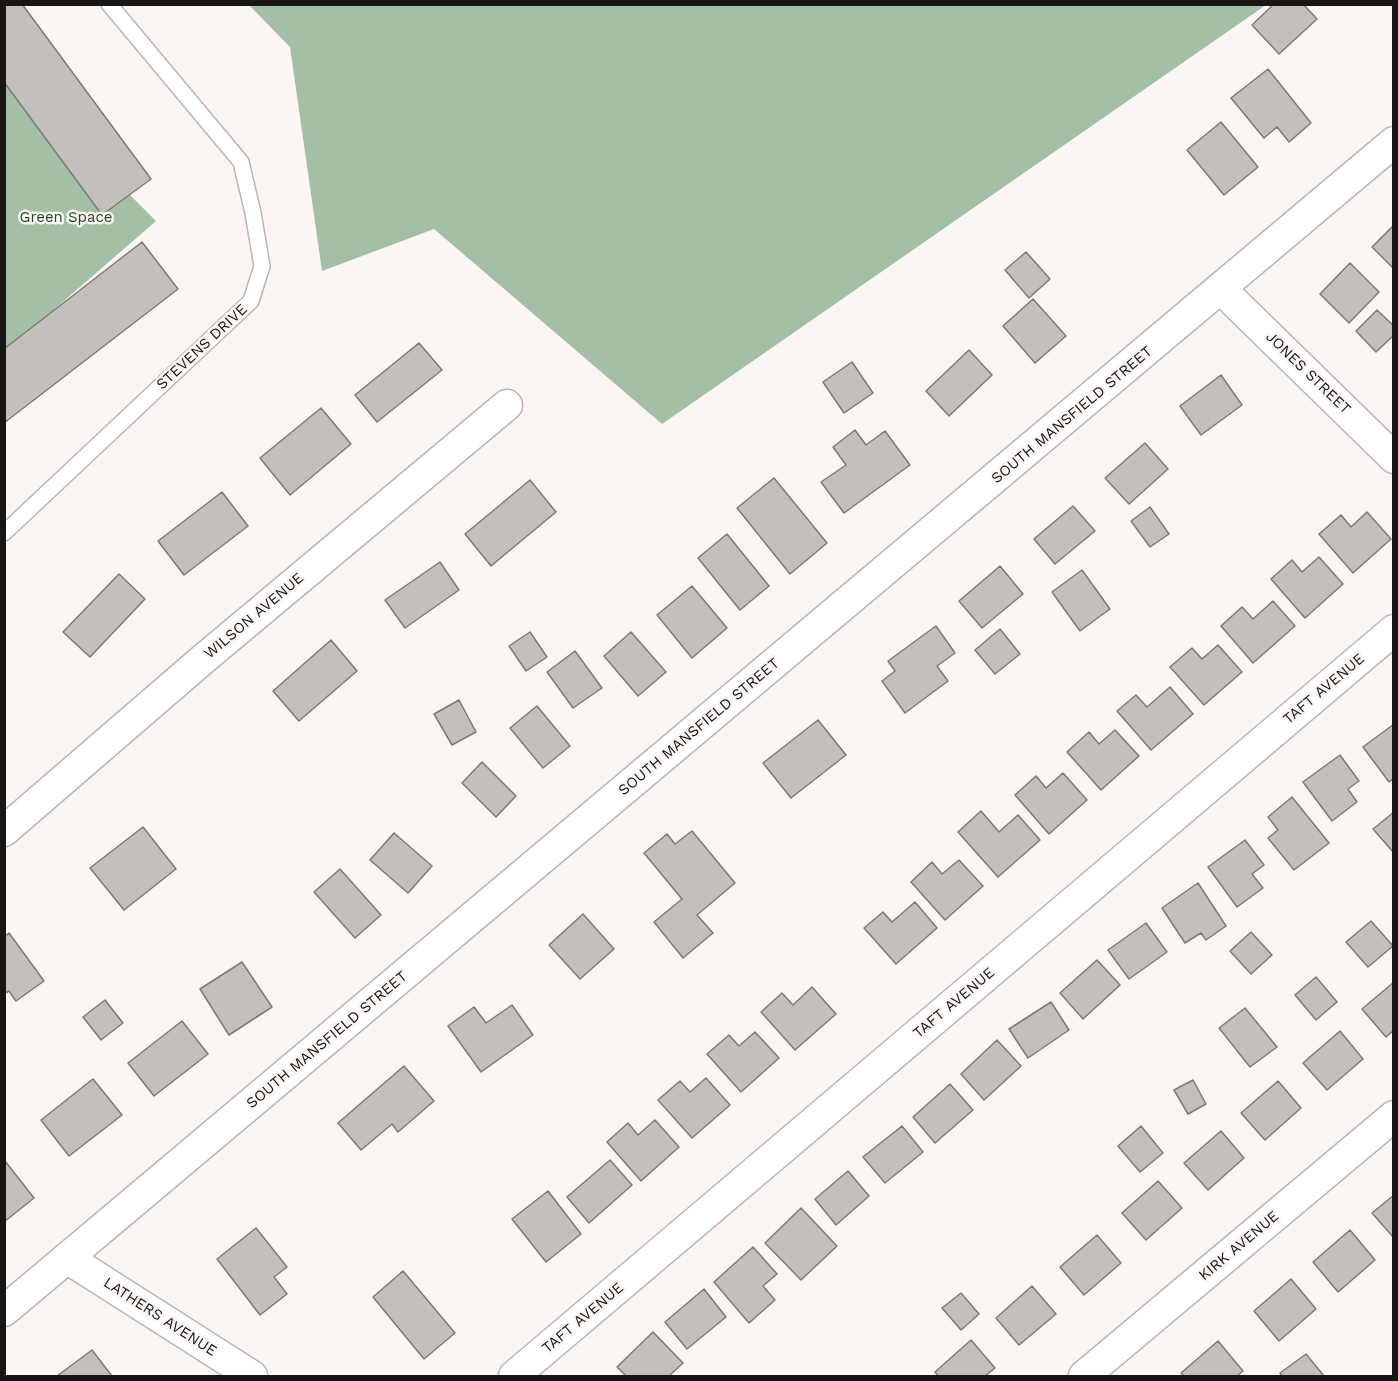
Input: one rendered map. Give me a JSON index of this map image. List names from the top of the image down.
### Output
{
  "streets": {
    "street": [
      "JONES STREET",
      "SOUTH MANSFIELD STREET",
      "WILSON AVENUE",
      "TAFT AVENUE",
      "KIRK AVENUE",
      "LATHERS AVENUE"
    ],
    "lane": ["STEVENS DRIVE"]
  },
  "crossings": [
    ["JONES STREET", "SOUTH MANSFIELD STREET"],
    ["SOUTH MANSFIELD STREET", "LATHERS AVENUE"]
  ],
  "parks": ["Green Space"]
}
